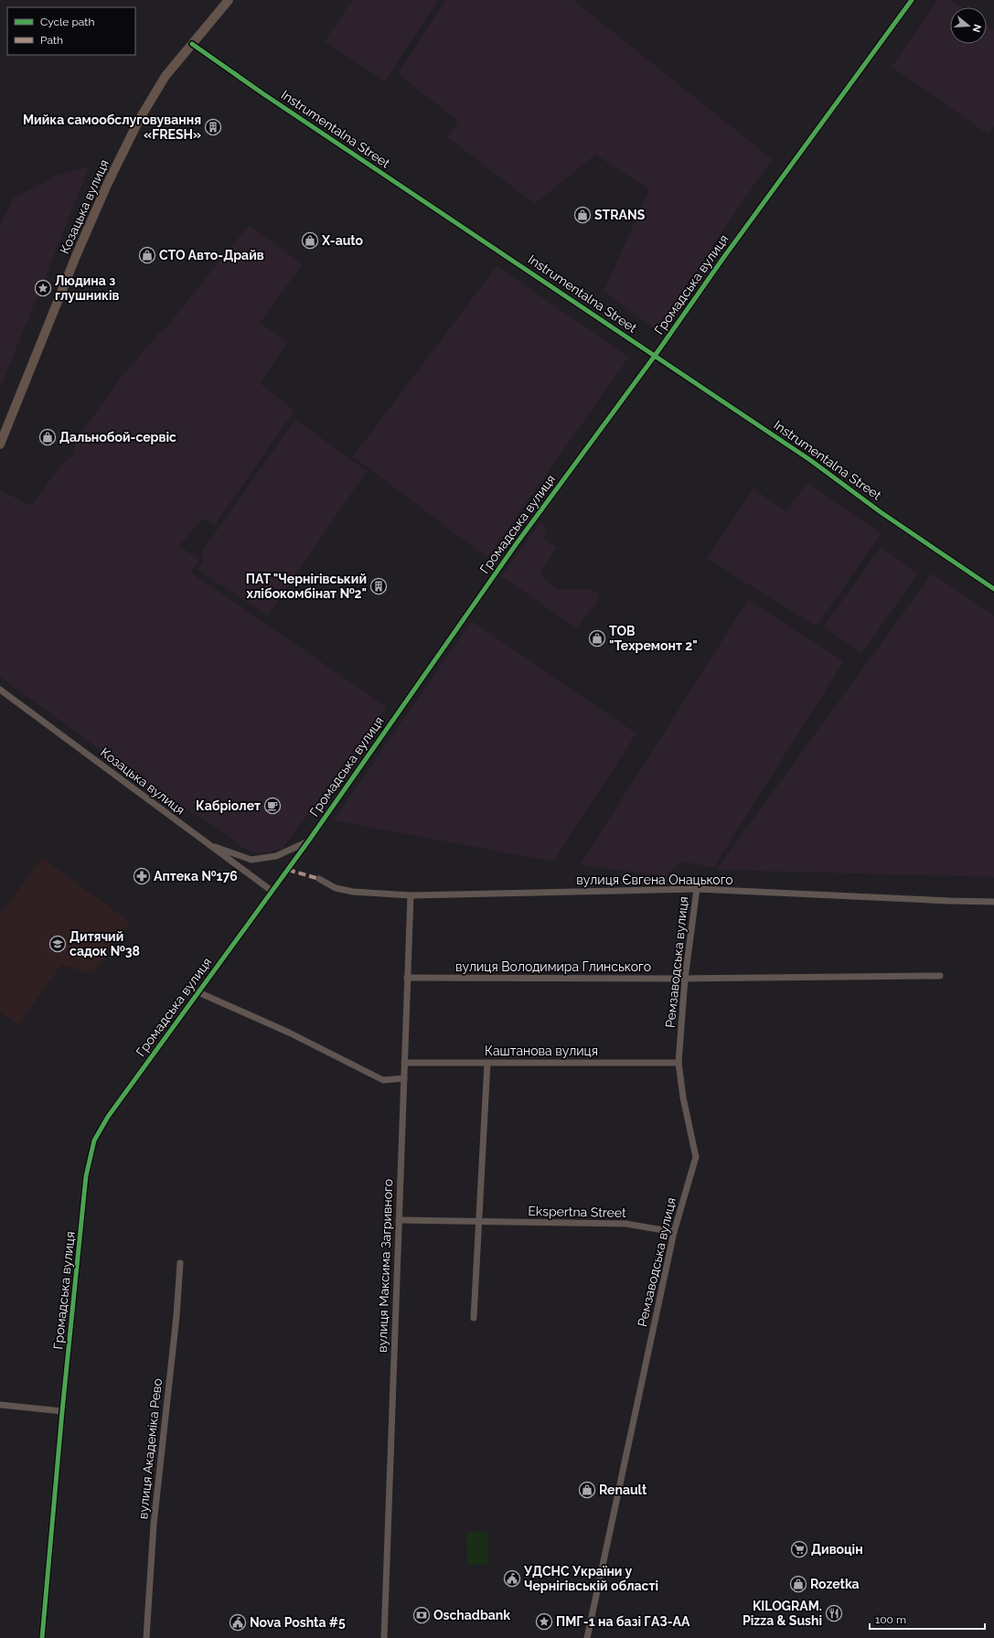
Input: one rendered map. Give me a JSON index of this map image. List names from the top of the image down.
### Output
{
  "streets": {
    "main road": ["Козацька вулиця"],
    "street": [
      "Instrumentalna Street",
      "Громадська вулиця",
      "вулиця Євгена Онацького",
      "Ремзаводська вулиця",
      "вулиця Володимира Глинського",
      "Каштанова вулиця",
      "Ekspertna Street",
      "вулиця Максима Загривного",
      "вулиця Академіка Рево"
    ]
  },
  "crossings": [
    ["Instrumentalna Street", "Козацька вулиця"],
    ["Instrumentalna Street", "Громадська вулиця"],
    ["Козацька вулиця", "Громадська вулиця"],
    ["вулиця Євгена Онацького", "Ремзаводська вулиця"],
    ["вулиця Євгена Онацького", "вулиця Максима Загривного"],
    ["Ремзаводська вулиця", "вулиця Володимира Глинського"],
    ["Ремзаводська вулиця", "Каштанова вулиця"],
    ["Ремзаводська вулиця", "Ekspertna Street"],
    ["вулиця Володимира Глинського", "вулиця Максима Загривного"],
    ["Каштанова вулиця", "вулиця Максима Загривного"],
    ["Ekspertna Street", "вулиця Максима Загривного"]
  ],
  "places": {
    "building": ["Мийка самообслуговування «FRESH»", "ПАТ \"Чернігівський хлібокомбінат №2\""],
    "shop": [
      "STRANS",
      "X-auto",
      "СТО Авто-Драйв",
      "Дальнобой-сервіс",
      "ТОВ \"Техремонт 2\"",
      "Renault",
      "Rozetka"
    ],
    "place": ["Людина з глушників", "ПМГ-1 на базі ГАЗ-АА"],
    "cafe": ["Кабріолет"],
    "pharmacy": ["Аптека №176"],
    "school or university": ["Дитячий садок №38"],
    "supermarket": ["Дивоцін"],
    "public building": ["УДСНС України у Чернігівській області", "Nova Poshta #5"],
    "restaurant": ["KILOGRAM. Pizza & Sushi"],
    "bank": ["Oschadbank"]
  },
  "legend": ["Cycle path", "Path"],
  "scale_bar": "100 m",
  "north": "right"
}
